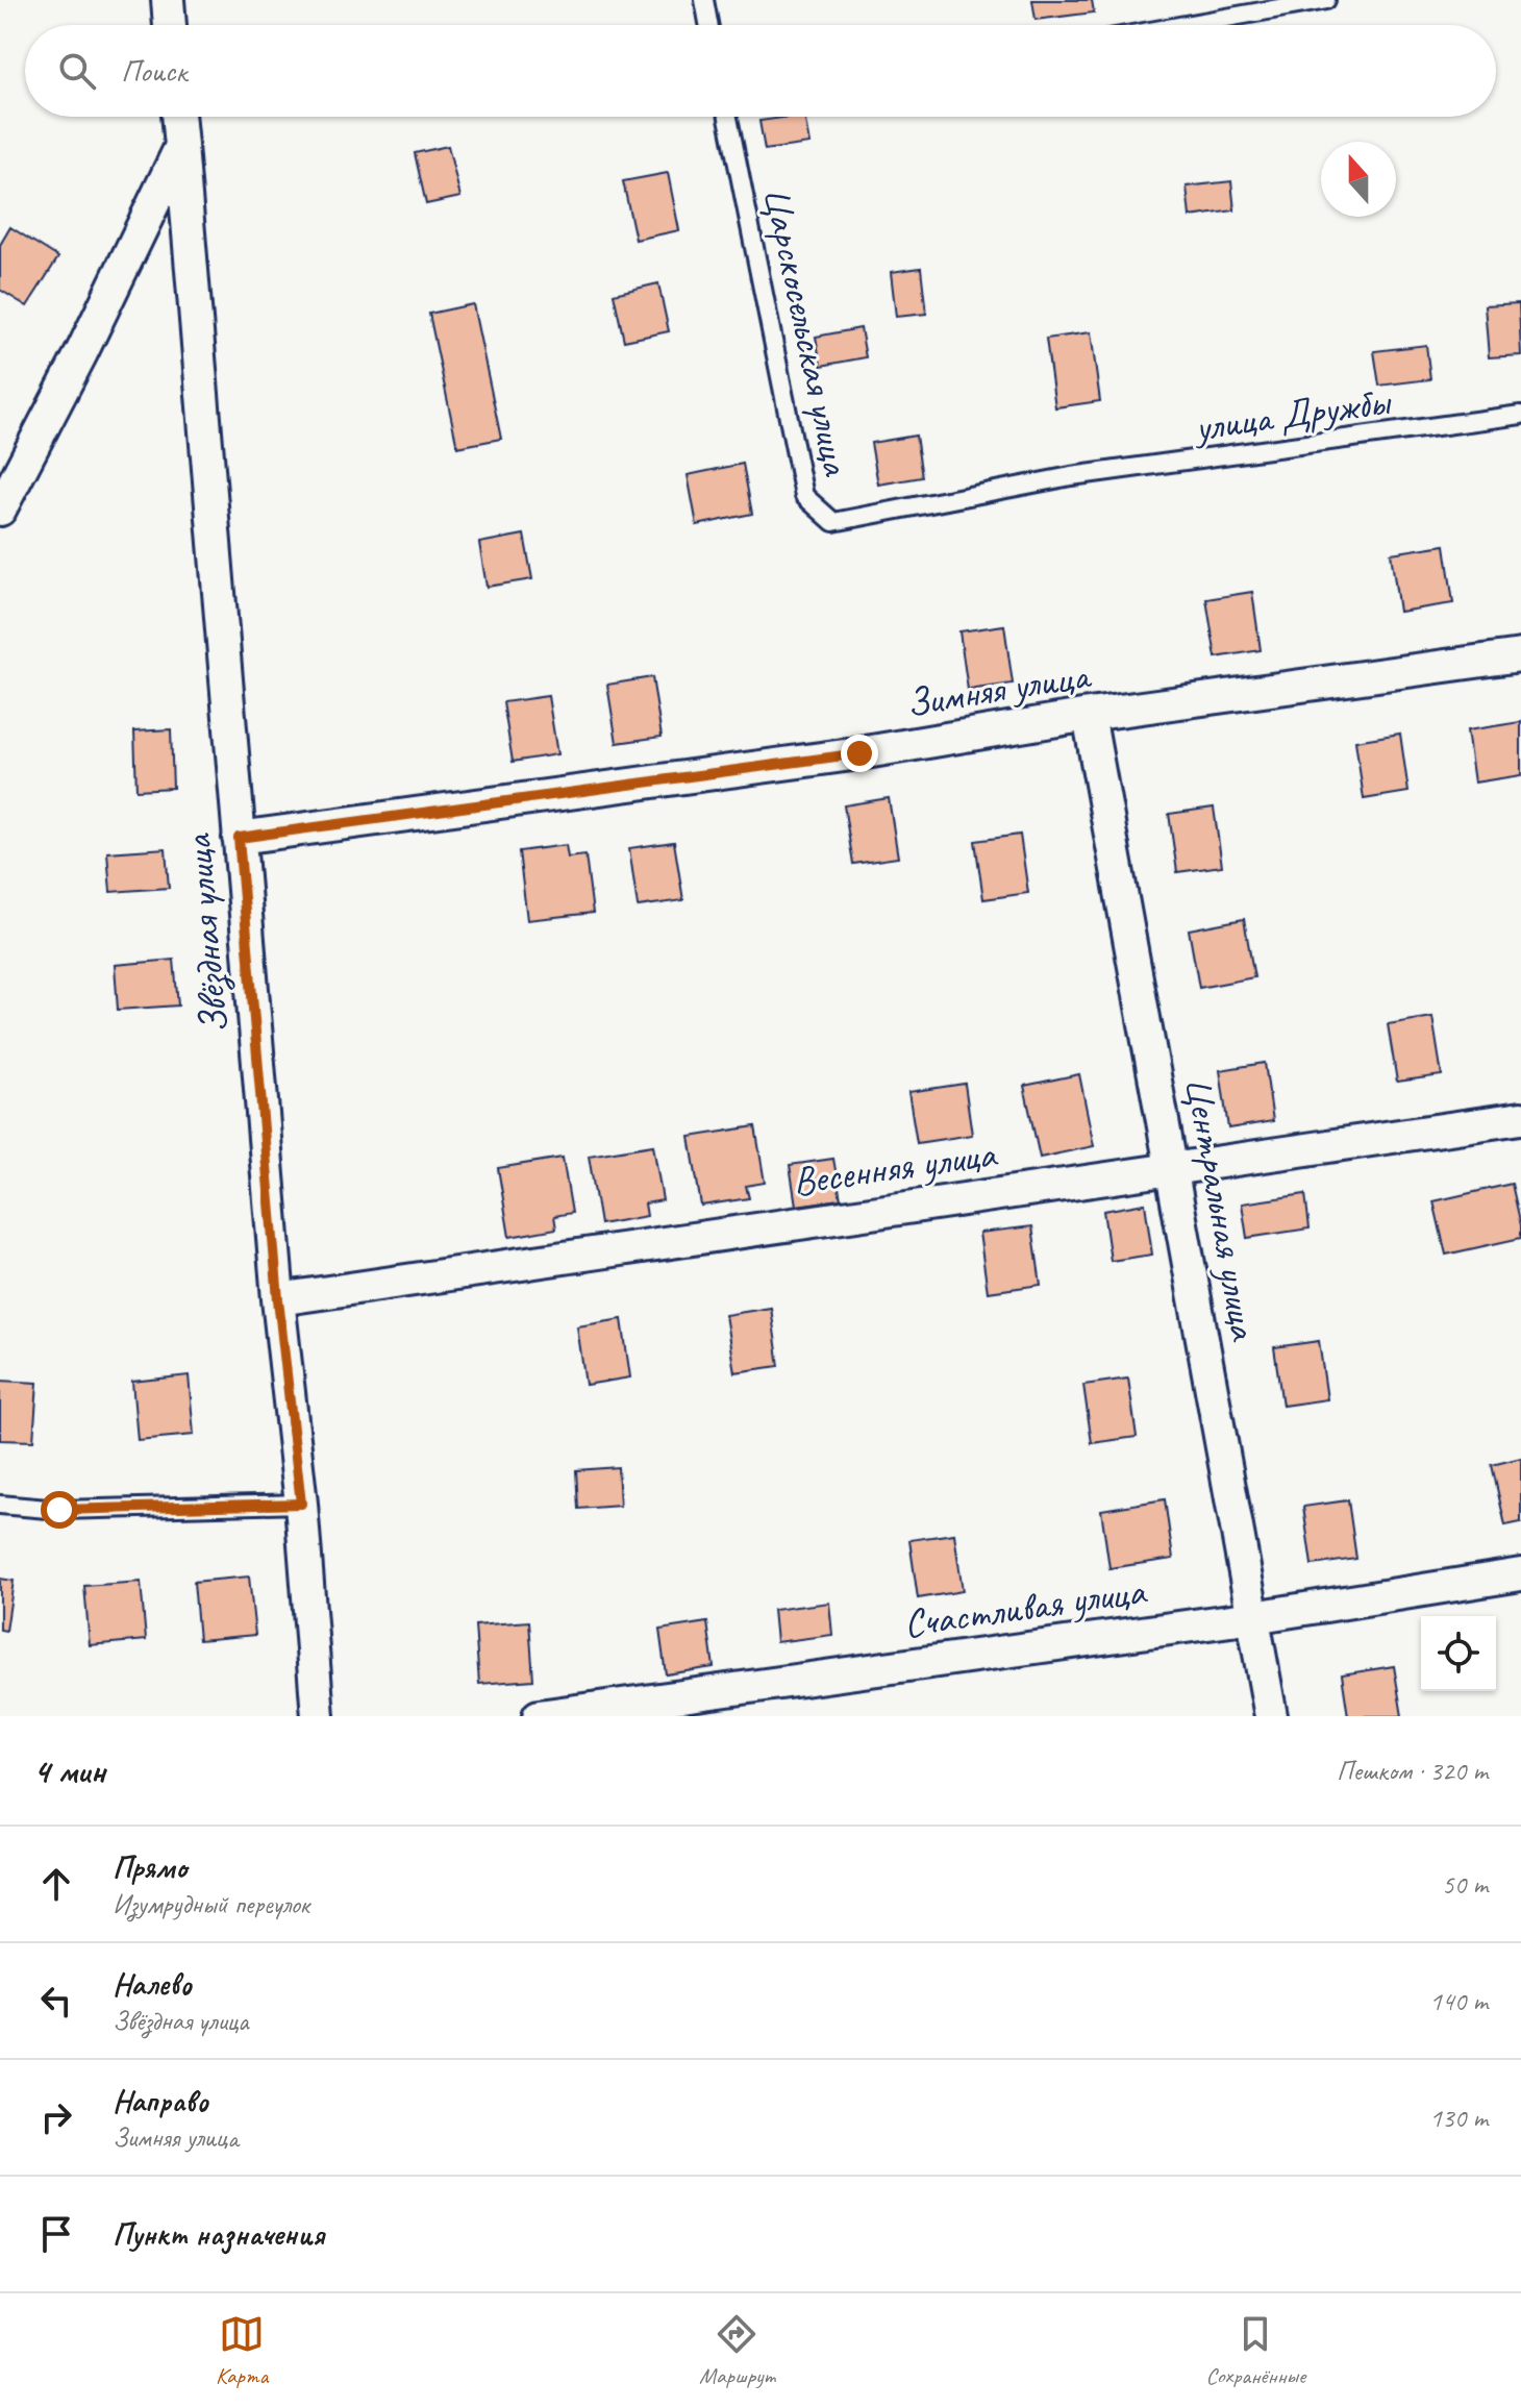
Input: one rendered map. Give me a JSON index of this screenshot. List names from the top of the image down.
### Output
{
  "streets": {
    "street": [
      "Зимняя улица",
      "Звёздная улица",
      "Весенняя улица",
      "Центральная улица",
      "Счастливая улица"
    ],
    "lane": ["Царскосельская улица", "улица Дружбы"]
  },
  "crossings": [
    ["Царскосельская улица", "улица Дружбы"],
    ["Зимняя улица", "Звёздная улица"],
    ["Зимняя улица", "Центральная улица"],
    ["Звёздная улица", "Весенняя улица"],
    ["Весенняя улица", "Центральная улица"],
    ["Центральная улица", "Счастливая улица"]
  ],
  "north": "top",
  "page": {
    "search": "Поиск",
    "heading": ["4 мин", "Пешком · 320 m"],
    "list": [
      ["Прямо", "Изумрудный переулок", "50 m"],
      ["Налево", "Звёздная улица", "140 m"],
      ["Направо", "Зимняя улица", "130 m"],
      "Пункт назначения"
    ],
    "nav": ["Карта", "Маршрут", "Сохранённые"]
  }
}
